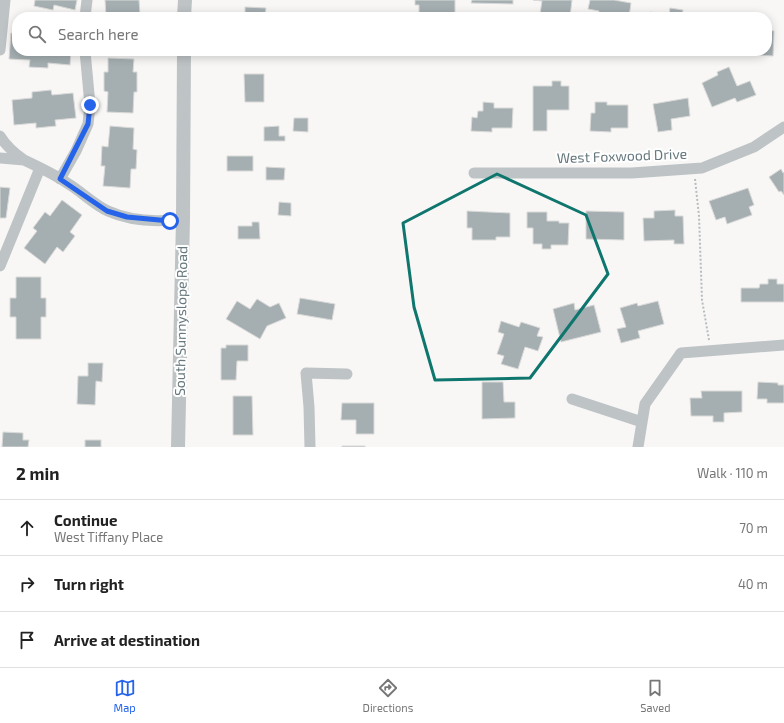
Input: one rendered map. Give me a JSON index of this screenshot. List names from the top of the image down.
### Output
{
  "streets": {
    "street": ["West Foxwood Drive", "South Sunnyslope Road"]
  },
  "page": {
    "search": "Search here",
    "heading": ["2 min", "Walk · 110 m"],
    "list": [
      ["Continue", "West Tiffany Place", "70 m"],
      ["Turn right", "40 m"],
      "Arrive at destination"
    ],
    "nav": ["Map", "Directions", "Saved"]
  }
}
